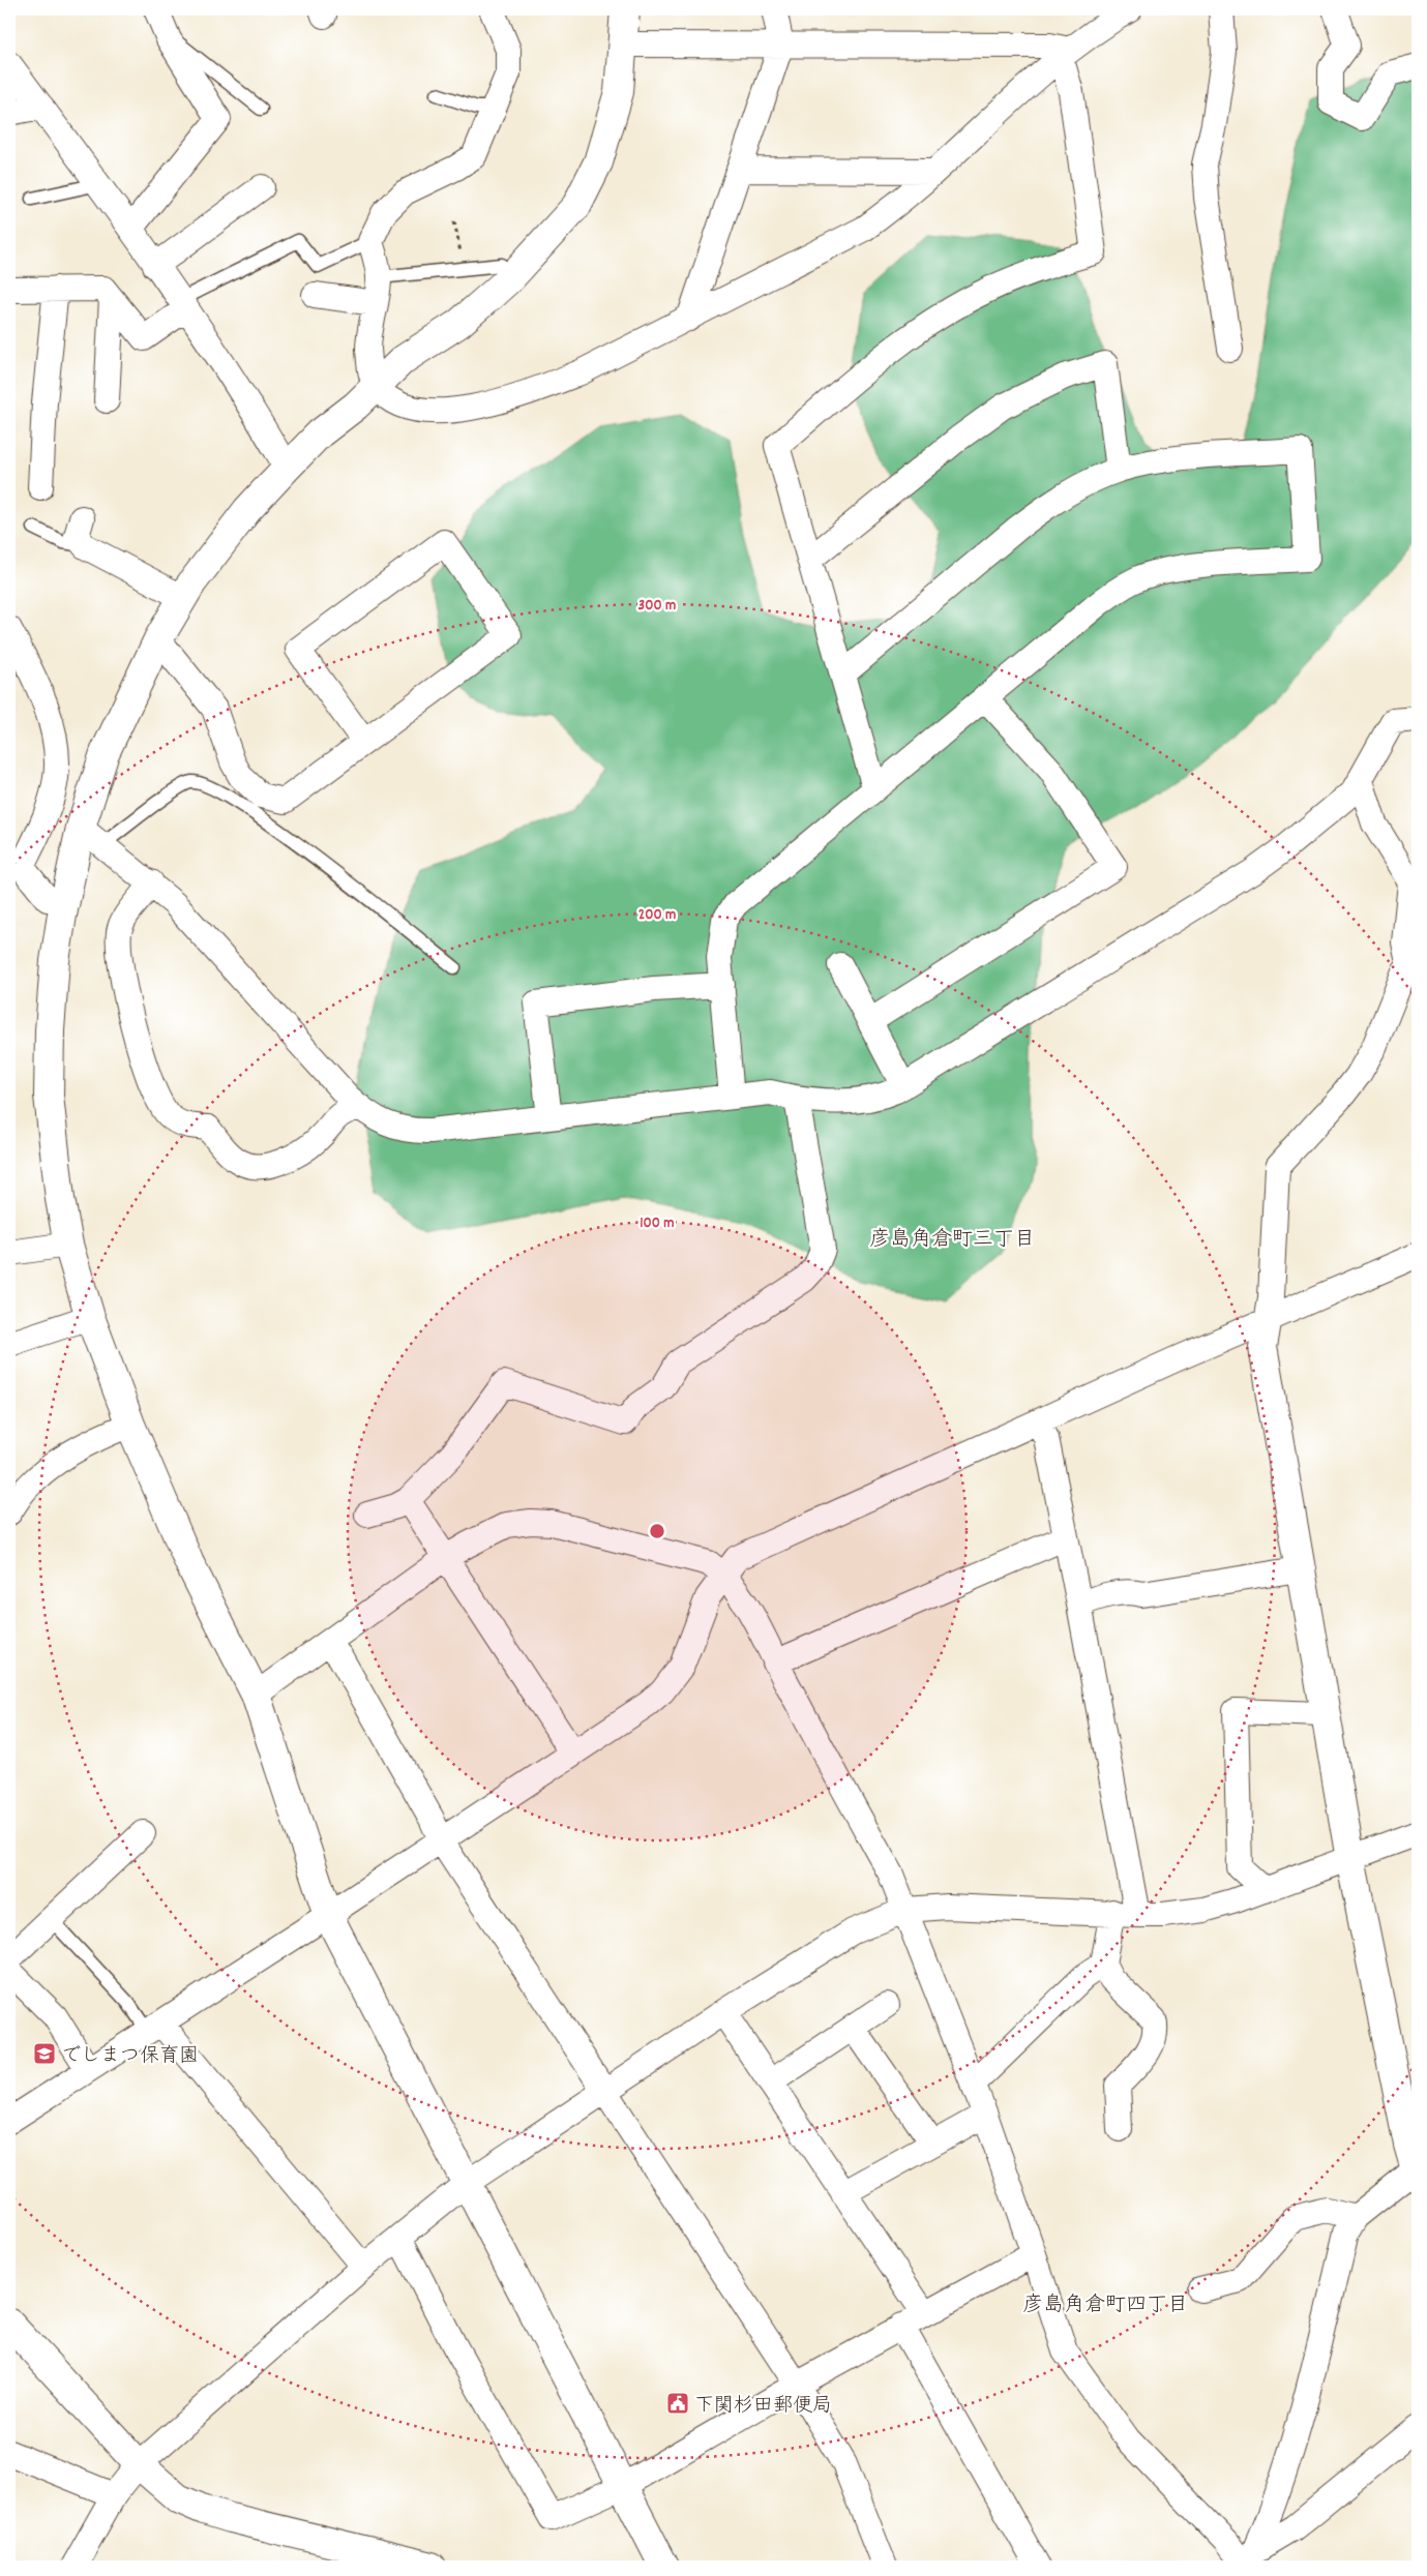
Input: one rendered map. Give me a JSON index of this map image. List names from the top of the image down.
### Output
{
  "districts": ["彦島角倉町三丁目", "彦島角倉町四丁目"],
  "places": {
    "school or university": ["でしまつ保育園"],
    "public building": ["下関杉田郵便局"]
  },
  "rings": ["300 m", "200 m", "100 m"]
}
